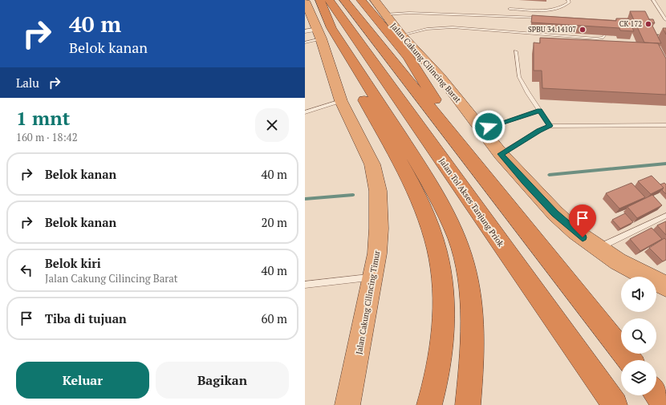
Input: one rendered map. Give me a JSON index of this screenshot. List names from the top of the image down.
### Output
{
  "streets": {
    "highway": ["Jalan Cakung Cilincing Barat", "Jalan Tol Akses Tanjung Priok", "Jalan Cakung Cilincing Timur"]
  },
  "places": ["CK 172", "SPBU 34.14107"],
  "page": {
    "turn": ["40 m", "Belok kanan"],
    "then": "Lalu",
    "heading": ["1 mnt", "160 m · 18:42"],
    "list": [
      {
        "name": "Belok kanan",
        "value": "40 m"
      },
      {
        "name": "Belok kanan",
        "value": "20 m"
      },
      {
        "name": "Belok kiri",
        "note": "Jalan Cakung Cilincing Barat",
        "value": "40 m"
      },
      {
        "name": "Tiba di tujuan",
        "value": "60 m"
      }
    ],
    "buttons": ["Keluar", "Bagikan"]
  }
}
